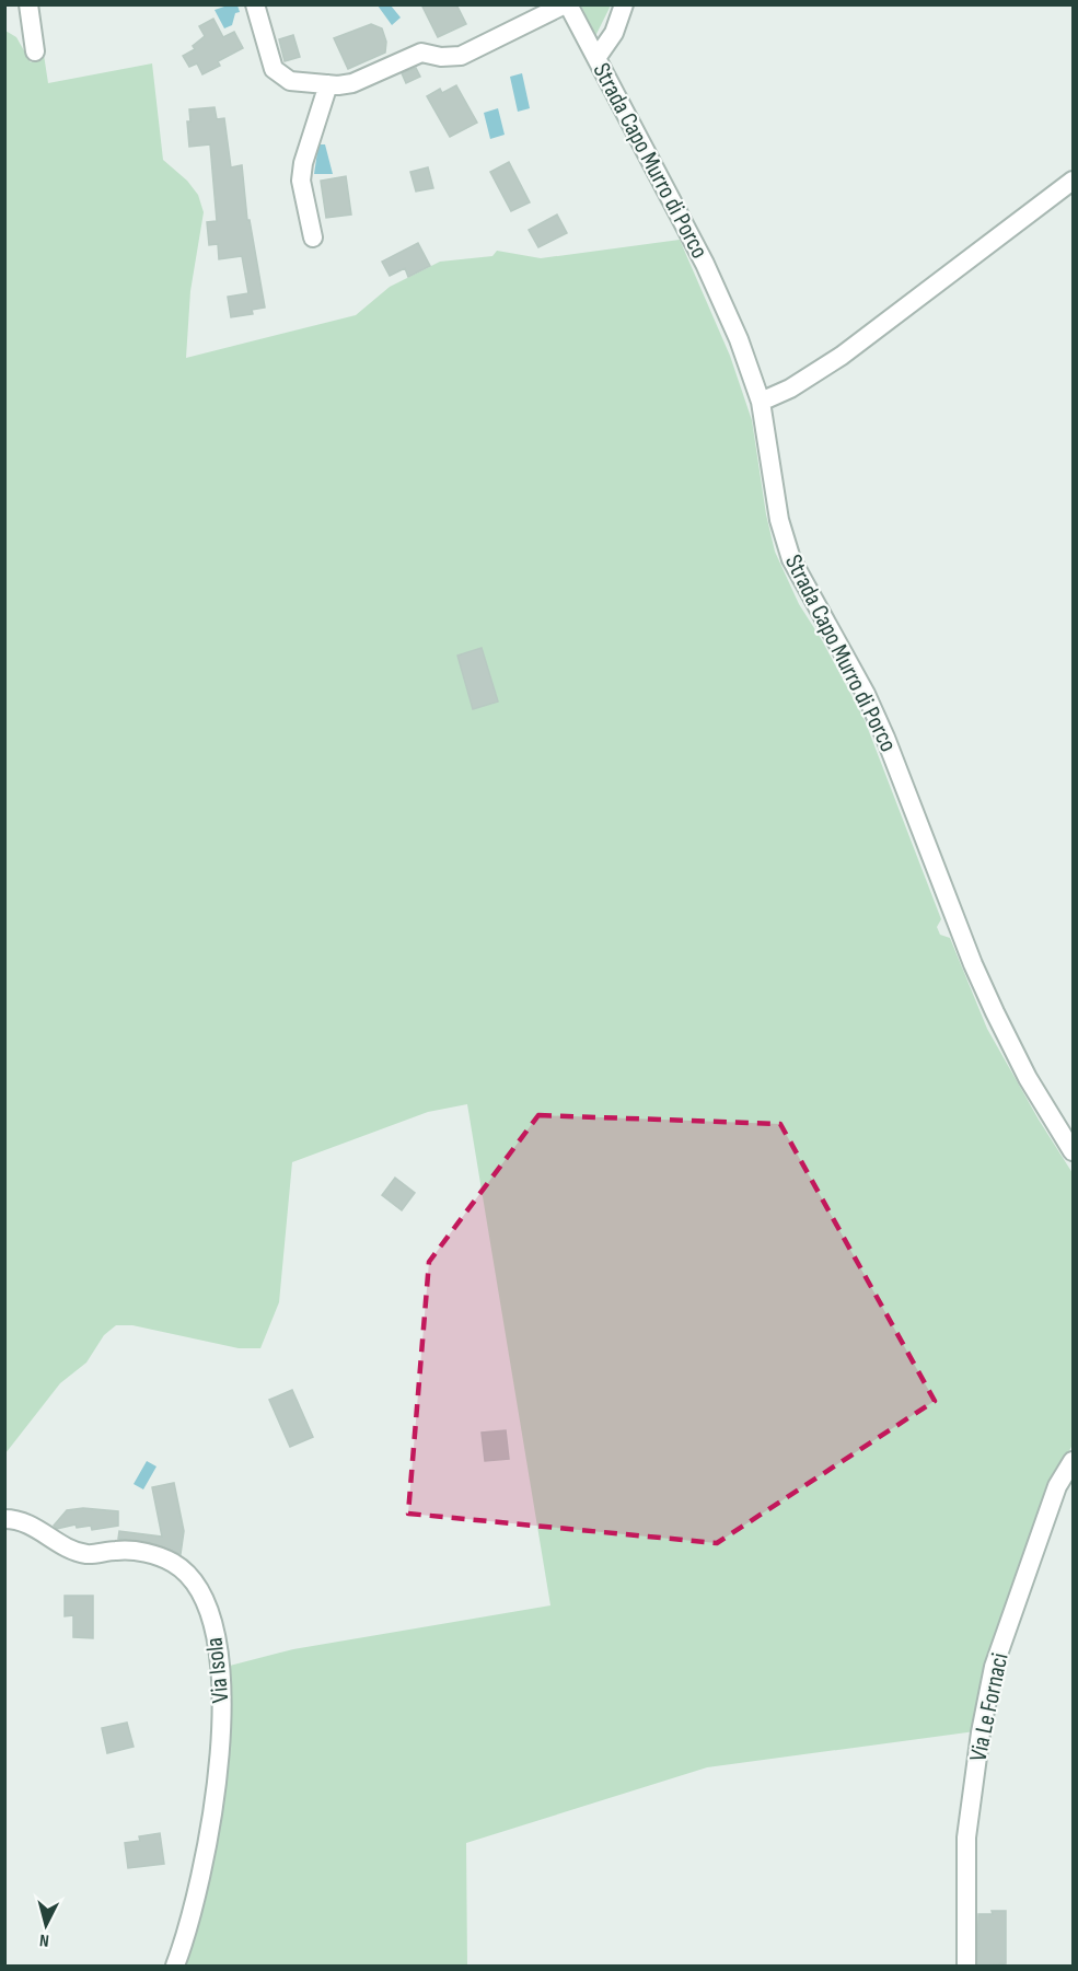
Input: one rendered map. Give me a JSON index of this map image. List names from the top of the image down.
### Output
{
  "streets": {
    "street": ["Strada Capo Murro di Porco", "Via Isola", "Via Le Fornaci"]
  },
  "north": "bottom"
}
